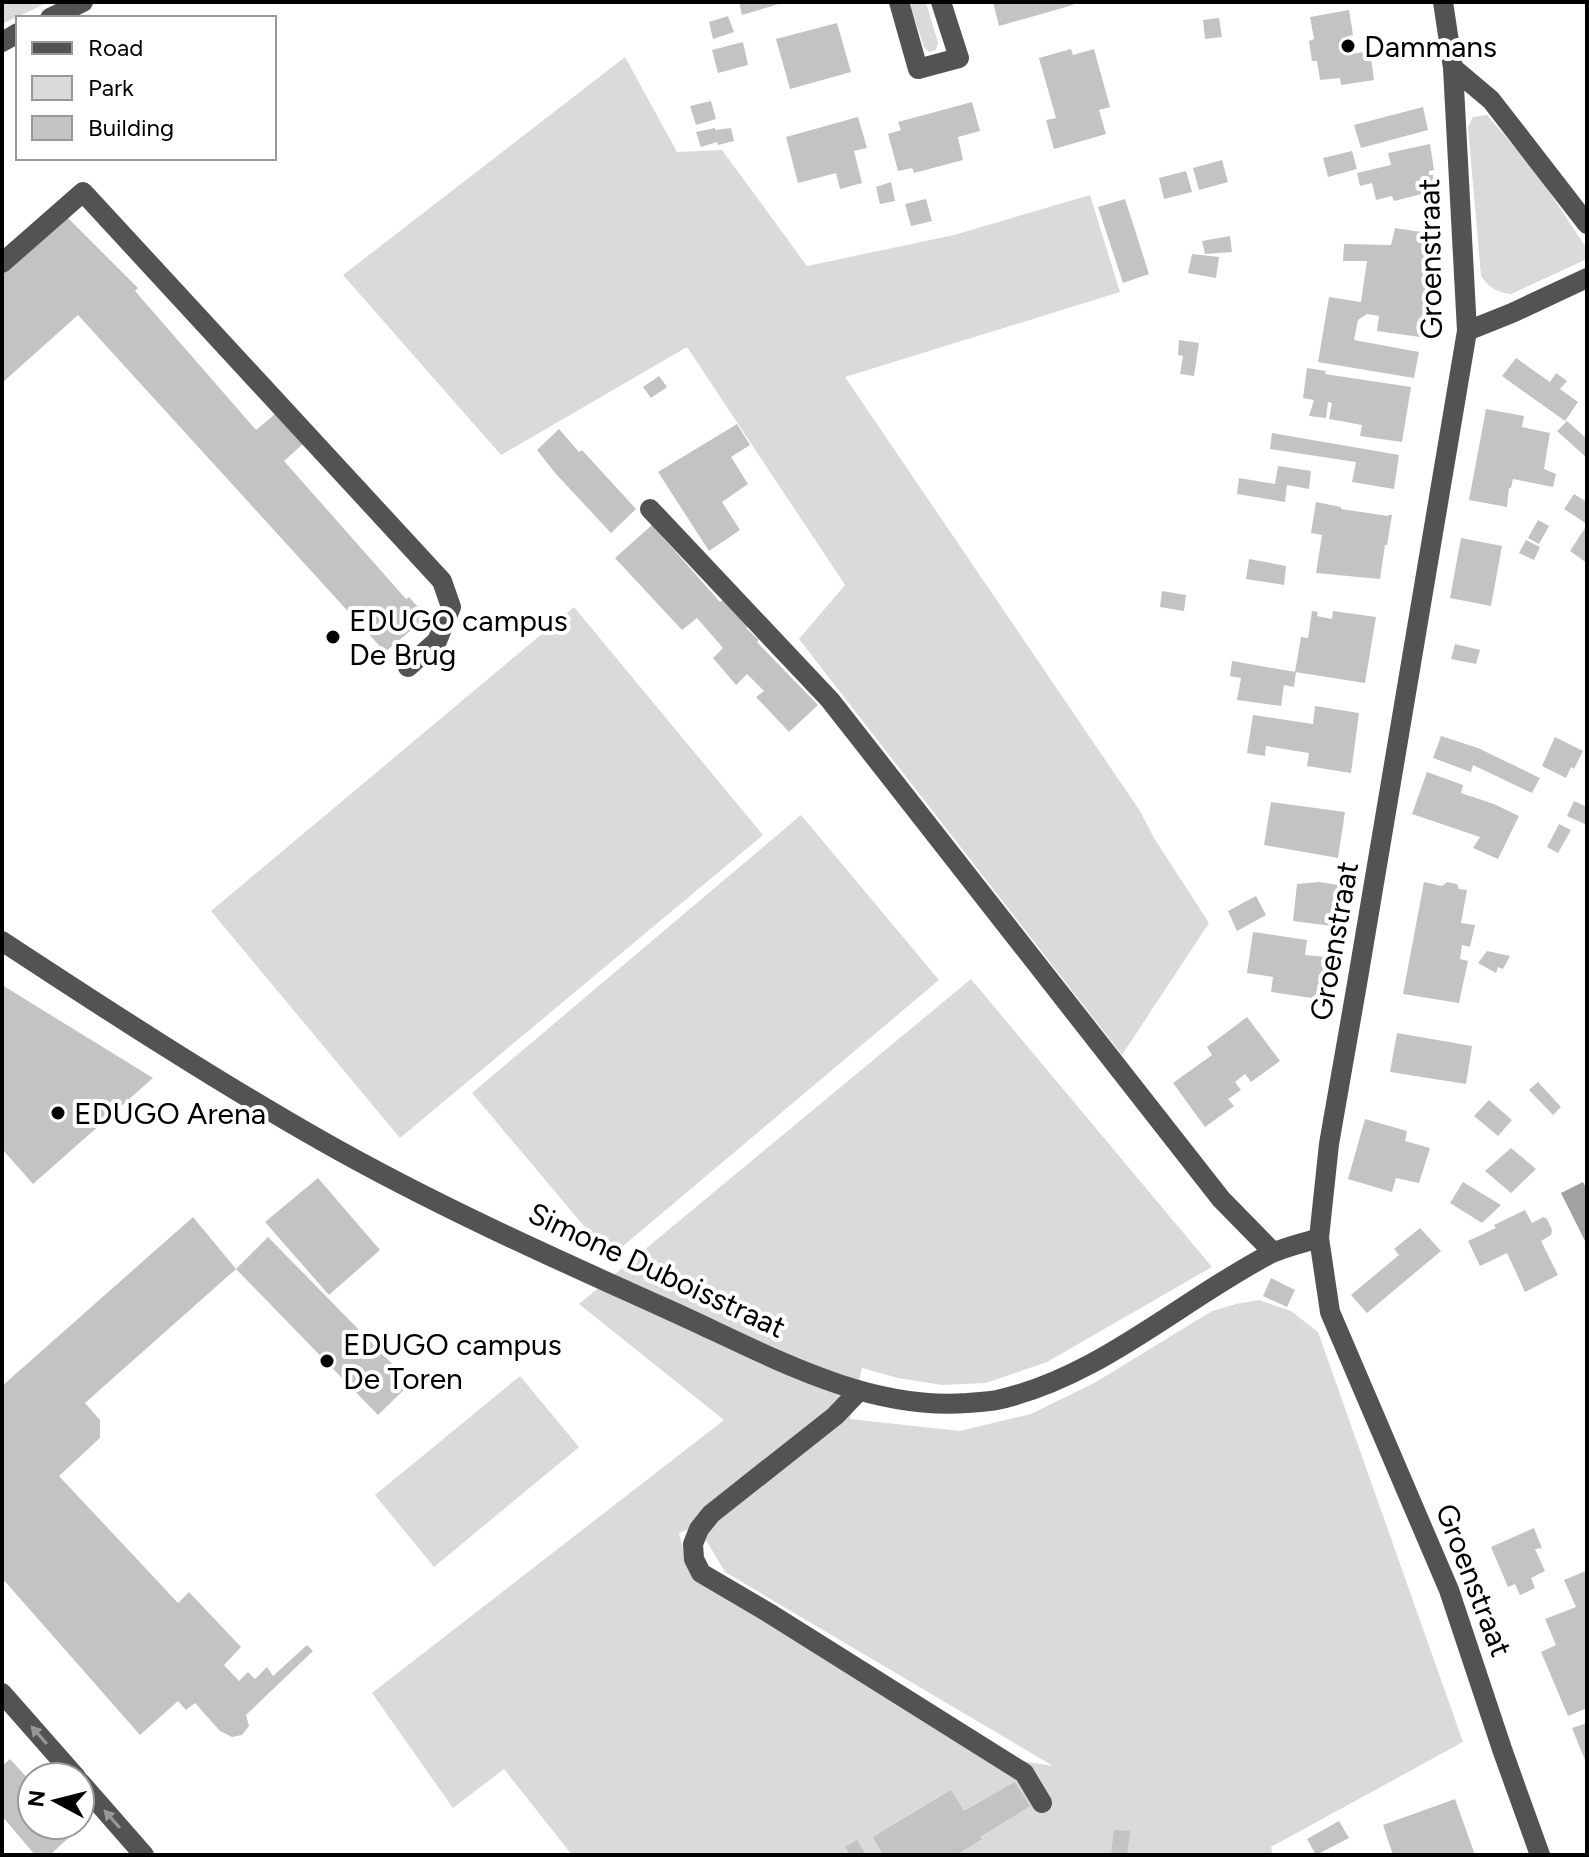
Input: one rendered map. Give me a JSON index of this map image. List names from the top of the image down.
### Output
{
  "streets": {
    "street": ["Groenstraat", "Simone Duboisstraat"]
  },
  "crossings": [
    ["Groenstraat", "Simone Duboisstraat"]
  ],
  "places": [
    "Dammans",
    "EDUGO campus De Brug",
    "EDUGO Arena",
    "EDUGO campus De Toren"
  ],
  "legend": ["Road", "Park", "Building"],
  "north": "left"
}
